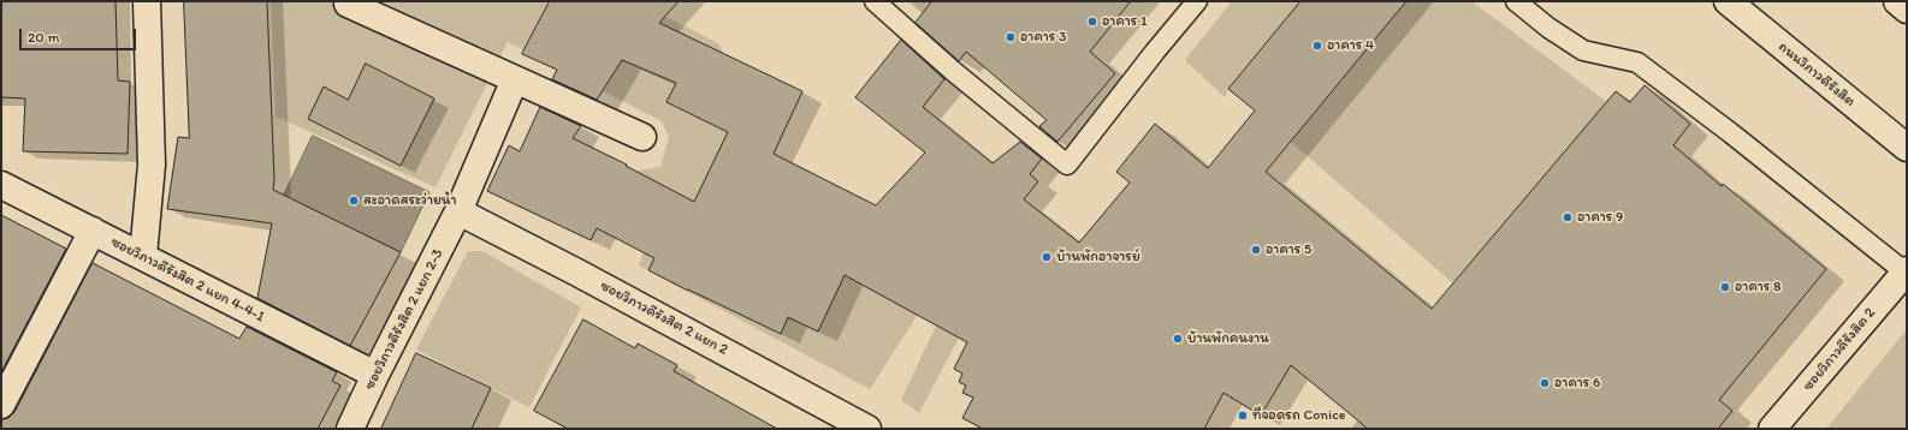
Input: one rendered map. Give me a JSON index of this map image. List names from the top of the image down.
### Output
{
  "streets": {
    "main road": [
      "ถนนวิภาวดีรังสิต",
      "ซอยวิภาวดีรังสิต 2 แยก 4-4-1",
      "ซอยวิภาวดีรังสิต 2 แยก 2",
      "ซอยวิภาวดีรังสิต 2 แยก 2-3",
      "ซอยวิภาวดีรังสิต 2"
    ]
  },
  "crossings": [
    ["ซอยวิภาวดีรังสิต 2 แยก 4-4-1", "ซอยวิภาวดีรังสิต 2 แยก 2-3"],
    ["ซอยวิภาวดีรังสิต 2 แยก 2", "ซอยวิภาวดีรังสิต 2 แยก 2-3"]
  ],
  "places": [
    "อาคาร 1",
    "อาคาร 3",
    "อาคาร 4",
    "สะอาดสระว่ายน้ำ",
    "อาคาร 9",
    "อาคาร 5",
    "บ้านพักอาจารย์",
    "อาคาร 8",
    "บ้านพักคนงาน",
    "อาคาร 6",
    "ที่จอดรถ Conice"
  ],
  "scale_bar": "20 m"
}
